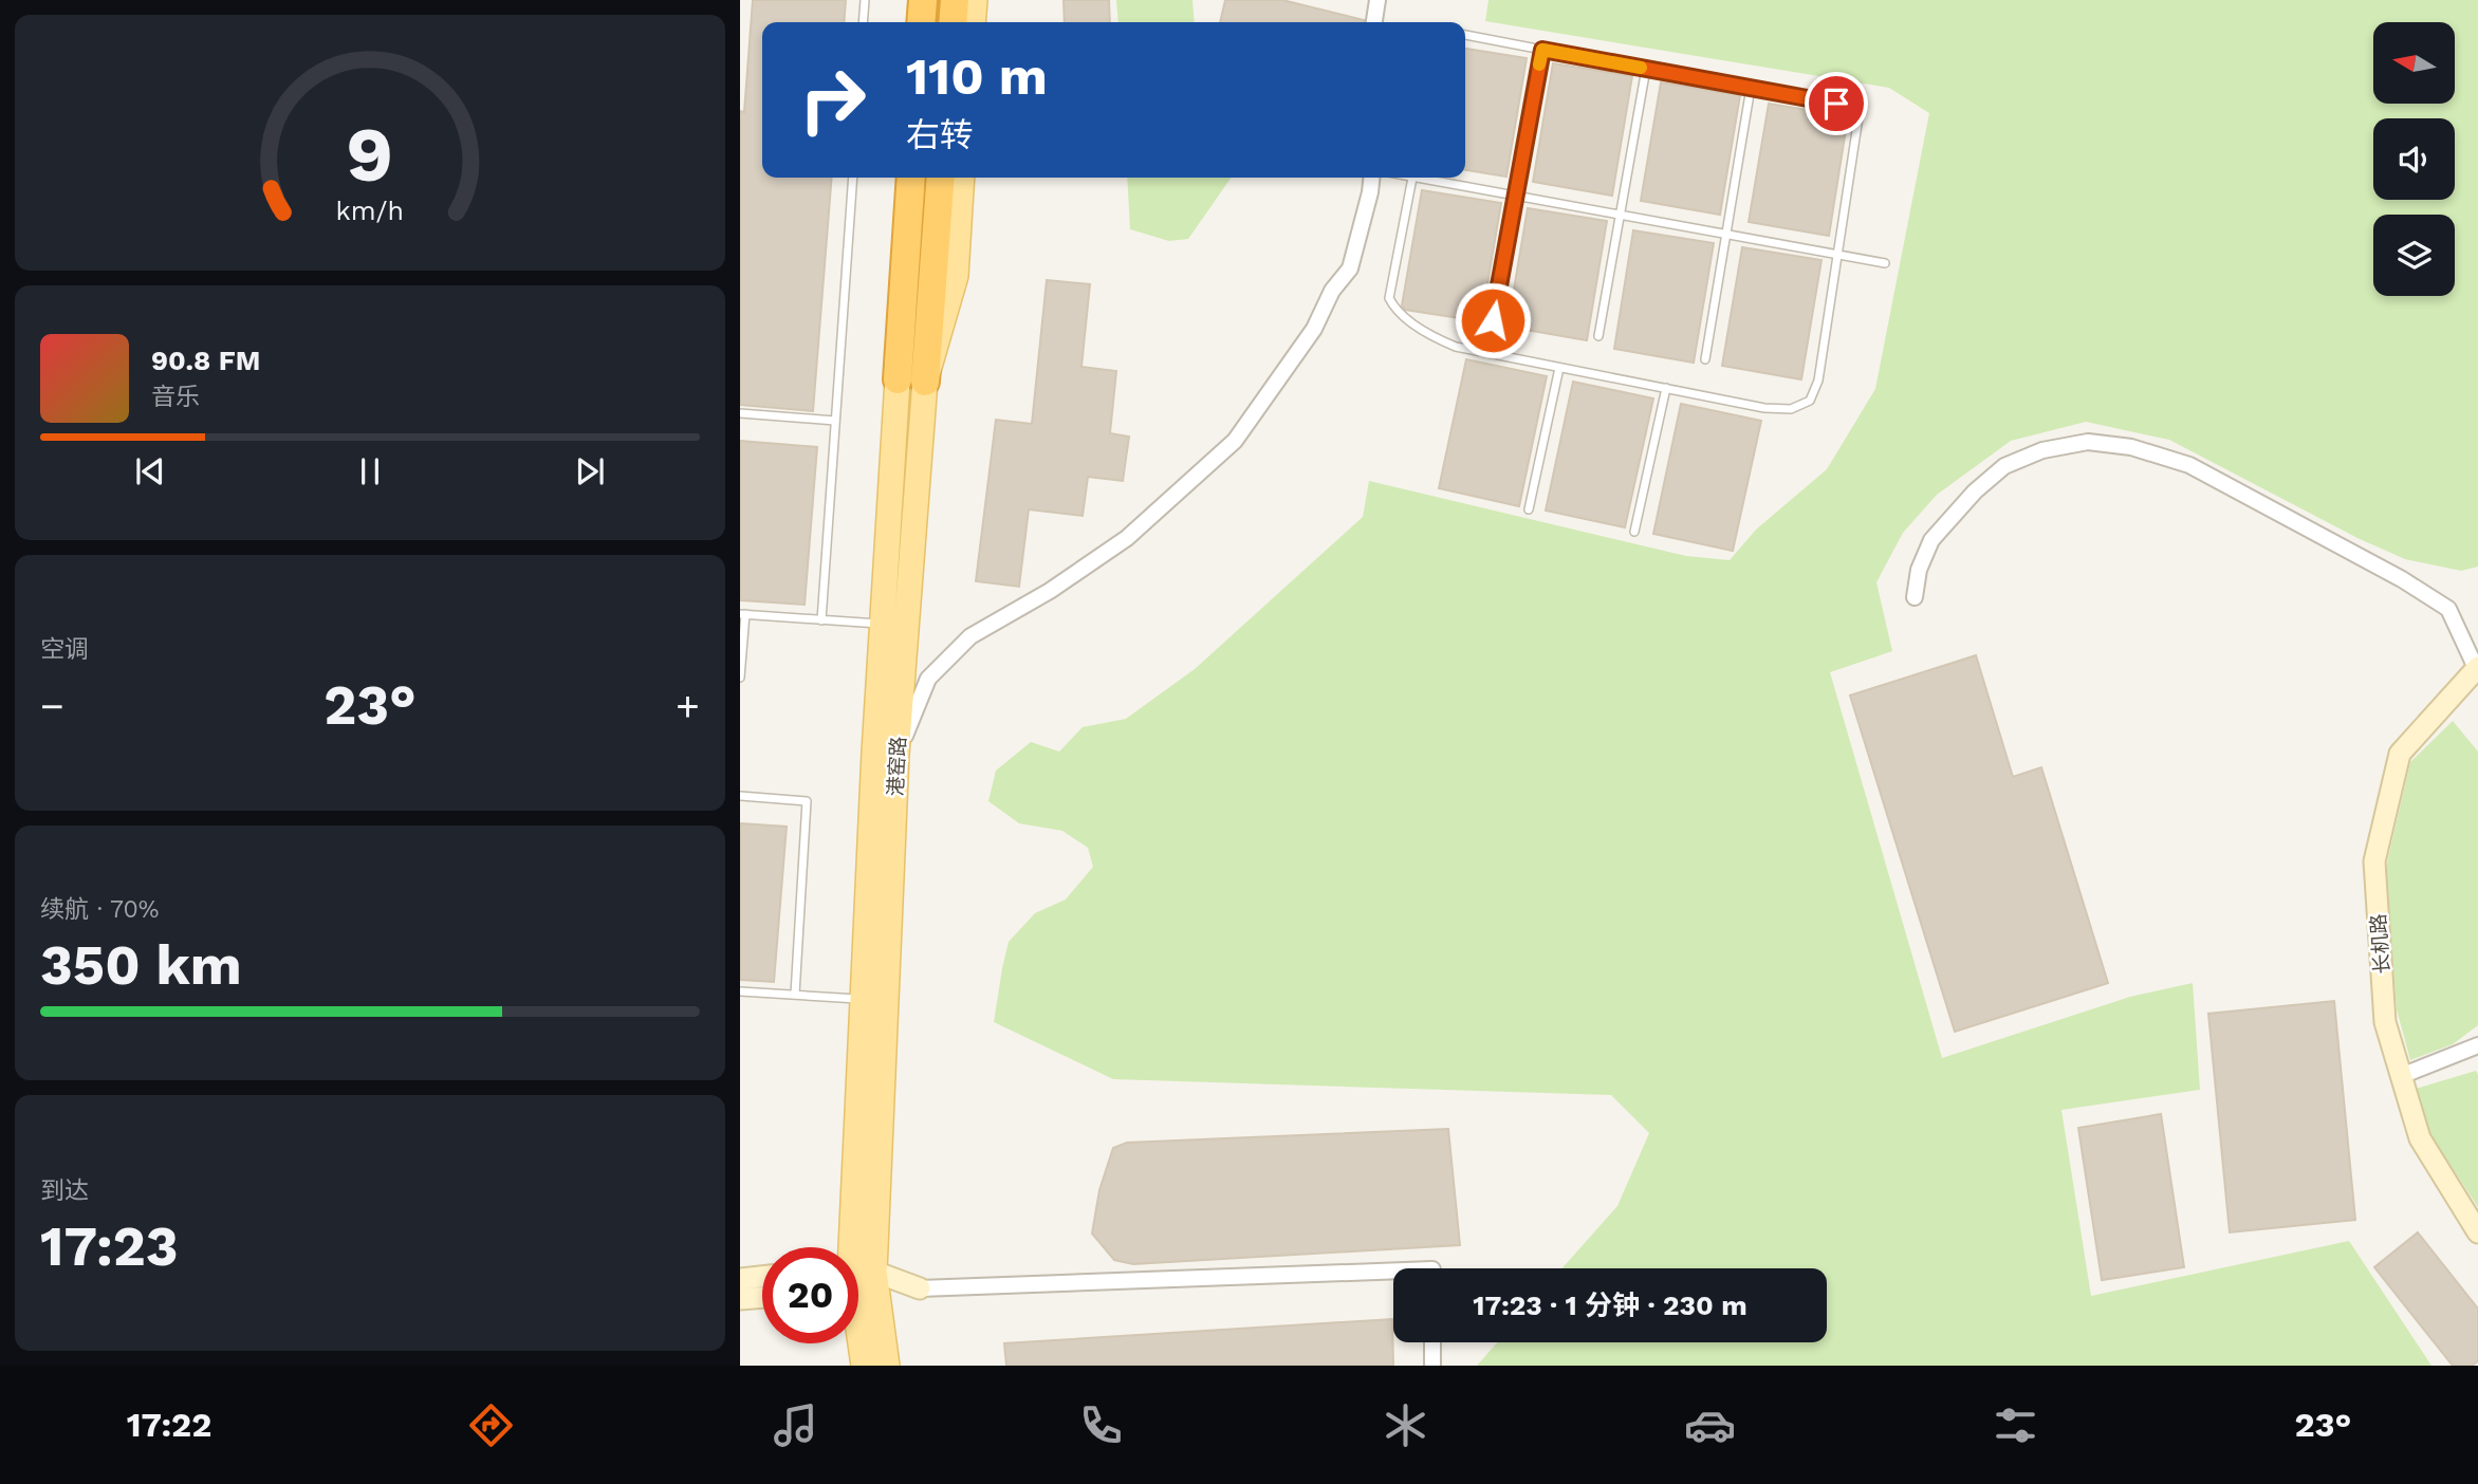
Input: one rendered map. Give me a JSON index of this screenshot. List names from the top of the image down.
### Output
{
  "streets": {
    "main road": ["港窑路"],
    "street": ["长机路"]
  },
  "north": "left",
  "page": {
    "turn": ["110 m", "右转"],
    "song": ["90.8 FM", "音乐"],
    "tile": [
      "空调",
      ["续航 · 70%", "350 km"],
      ["到达", "17:23"]
    ],
    "heat": ["−", "23°", "+"],
    "limit": "20",
    "trip": "17:23 · 1 分钟 · 230 m",
    "tabs": ["17:22", "23°"],
    "gauge": ["9", "km/h"]
  }
}
